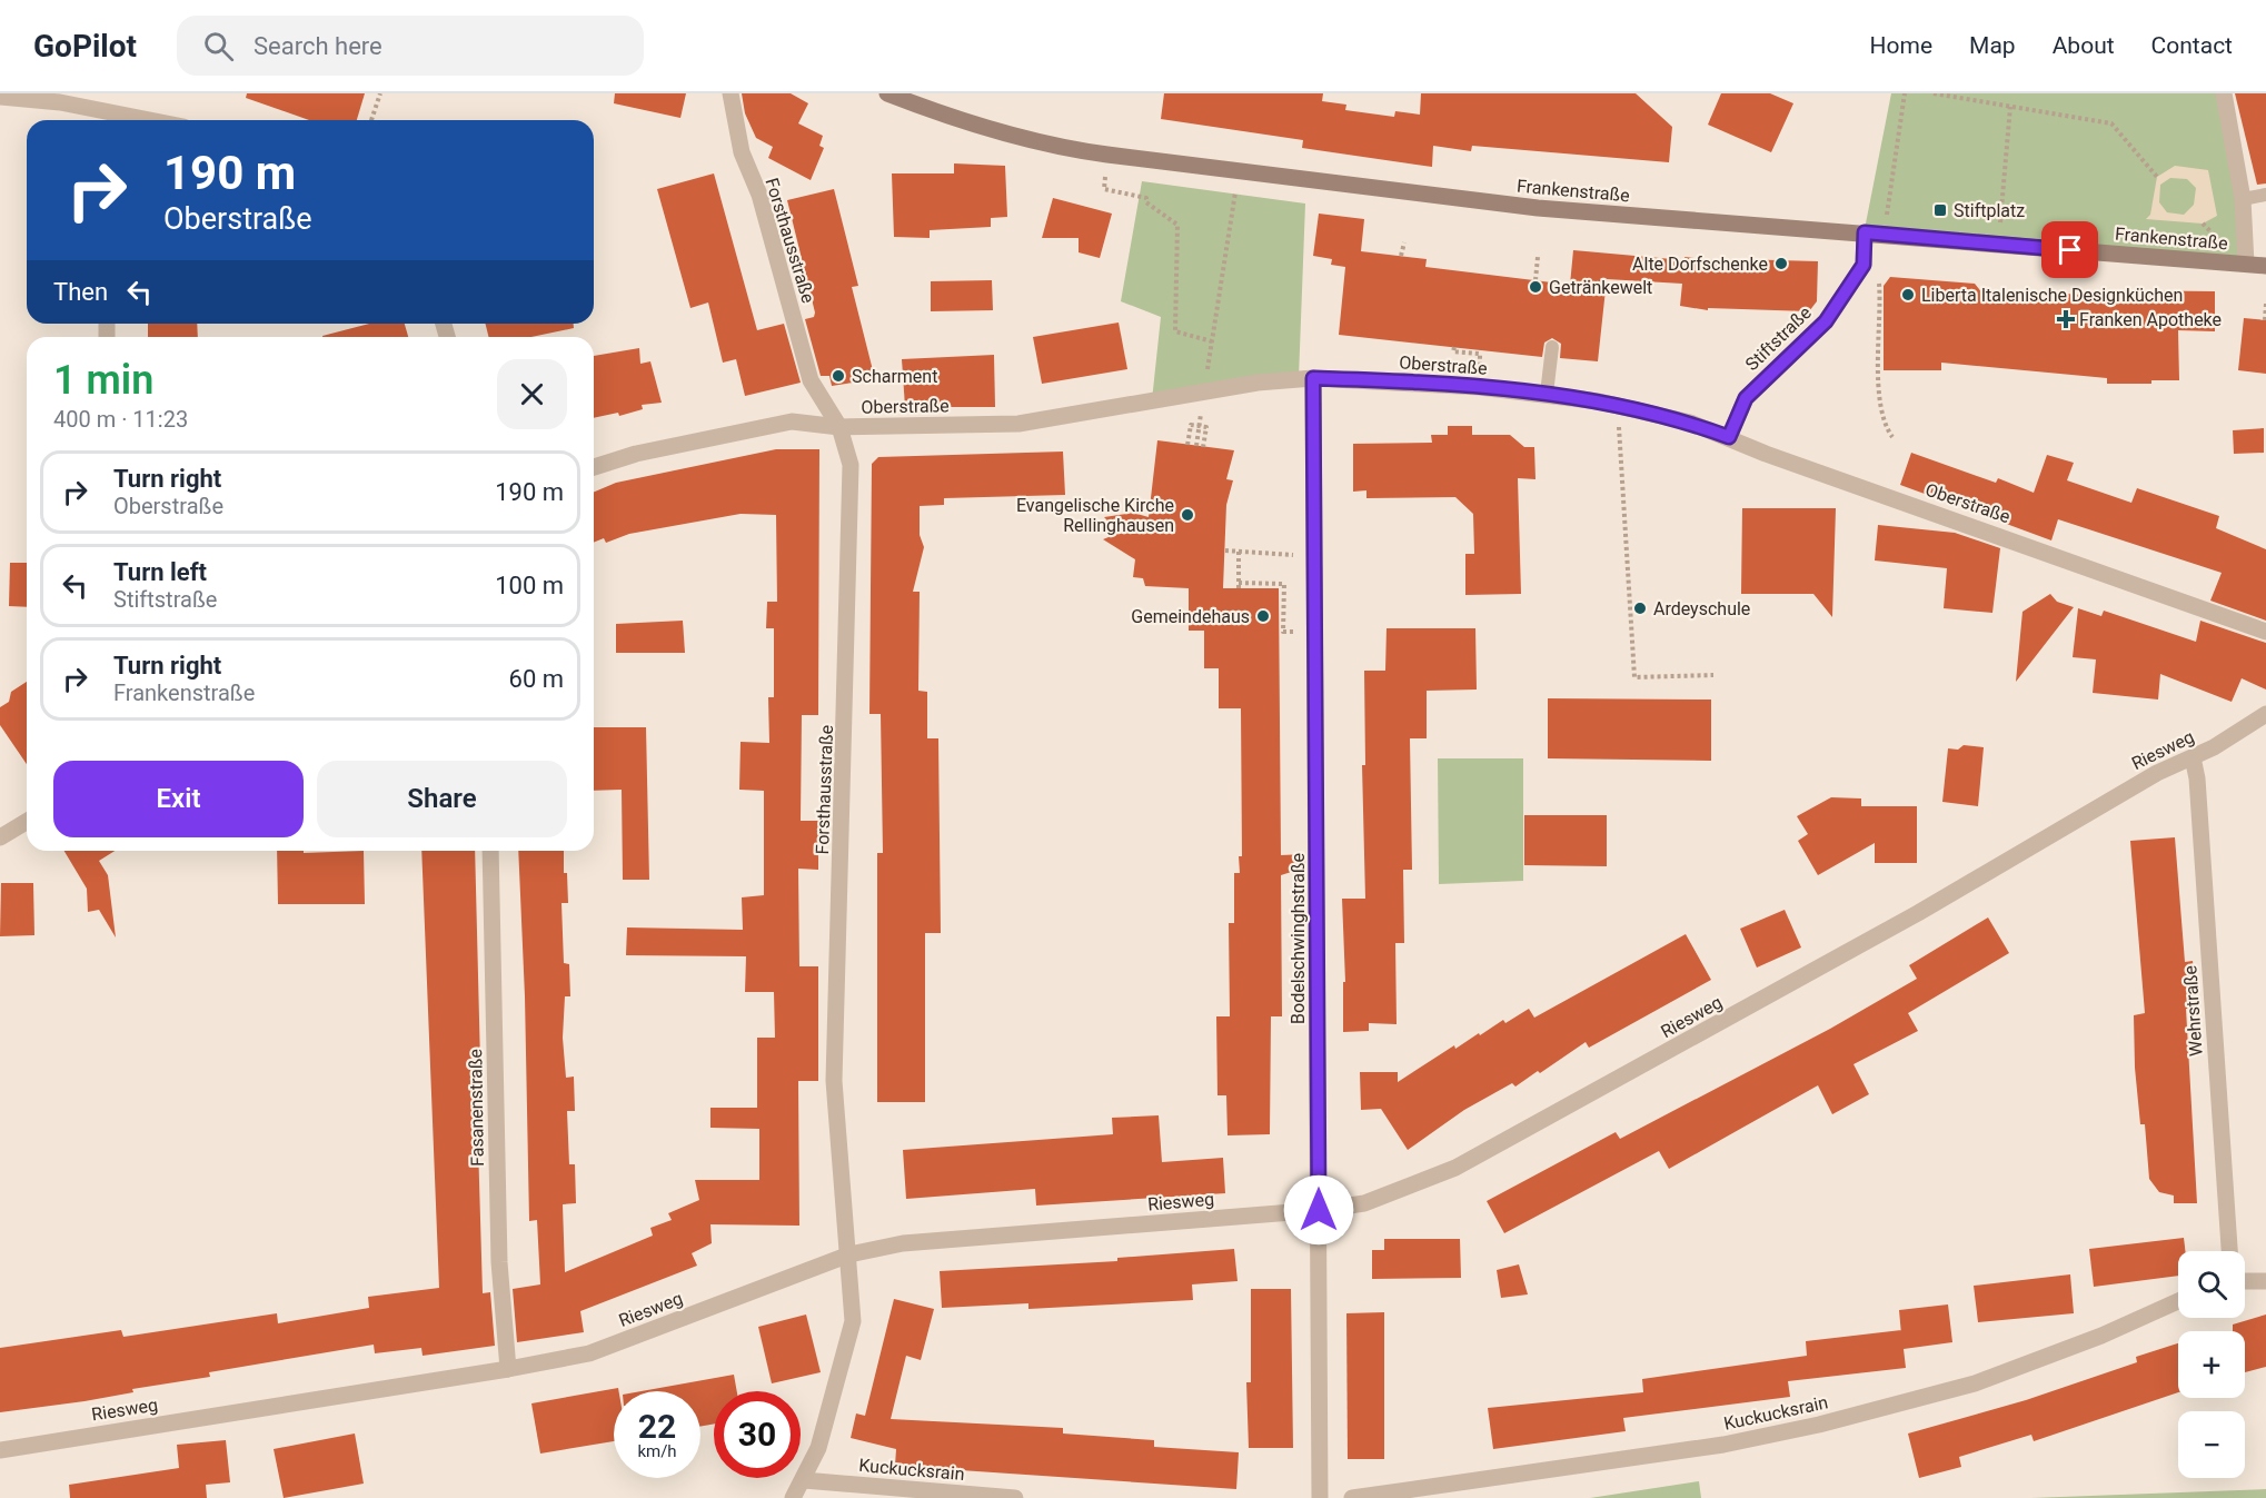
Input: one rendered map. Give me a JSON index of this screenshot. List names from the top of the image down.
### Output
{
  "streets": {
    "main road": ["Frankenstraße"],
    "street": [
      "Forsthausstraße",
      "Stiftstraße",
      "Oberstraße",
      "Riesweg",
      "Bodelschwinghstraße",
      "Wehrstraße",
      "Fasanenstraße",
      "Kuckucksrain"
    ]
  },
  "crossings": [
    ["Forsthausstraße", "Oberstraße"],
    ["Forsthausstraße", "Riesweg"],
    ["Forsthausstraße", "Kuckucksrain"],
    ["Stiftstraße", "Oberstraße"],
    ["Oberstraße", "Bodelschwinghstraße"],
    ["Riesweg", "Bodelschwinghstraße"],
    ["Riesweg", "Wehrstraße"],
    ["Riesweg", "Fasanenstraße"]
  ],
  "places": {
    "transit": ["Stiftplatz"],
    "other": [
      "Alte Dorfschenke",
      "Getränkewelt",
      "Liberta Italenische Designküchen",
      "Scharment",
      "Evangelische Kirche Rellinghausen",
      "Ardeyschule",
      "Gemeindehaus"
    ],
    "health": ["Franken Apotheke"]
  },
  "page": {
    "header": "GoPilot",
    "search": "Search here",
    "nav": [
      "Home",
      "Map",
      "About",
      "Contact"
    ],
    "turn": ["190 m", "Oberstraße"],
    "then": "Then",
    "heading": ["1 min", "400 m · 11:23"],
    "list": [
      {
        "name": "Turn right",
        "note": "Oberstraße",
        "value": "190 m"
      },
      {
        "name": "Turn left",
        "note": "Stiftstraße",
        "value": "100 m"
      },
      {
        "name": "Turn right",
        "note": "Frankenstraße",
        "value": "60 m"
      }
    ],
    "buttons": ["Exit", "Share"],
    "map_buttons": ["+", "−"],
    "speed": "22 km/h",
    "limit": "30"
  }
}
